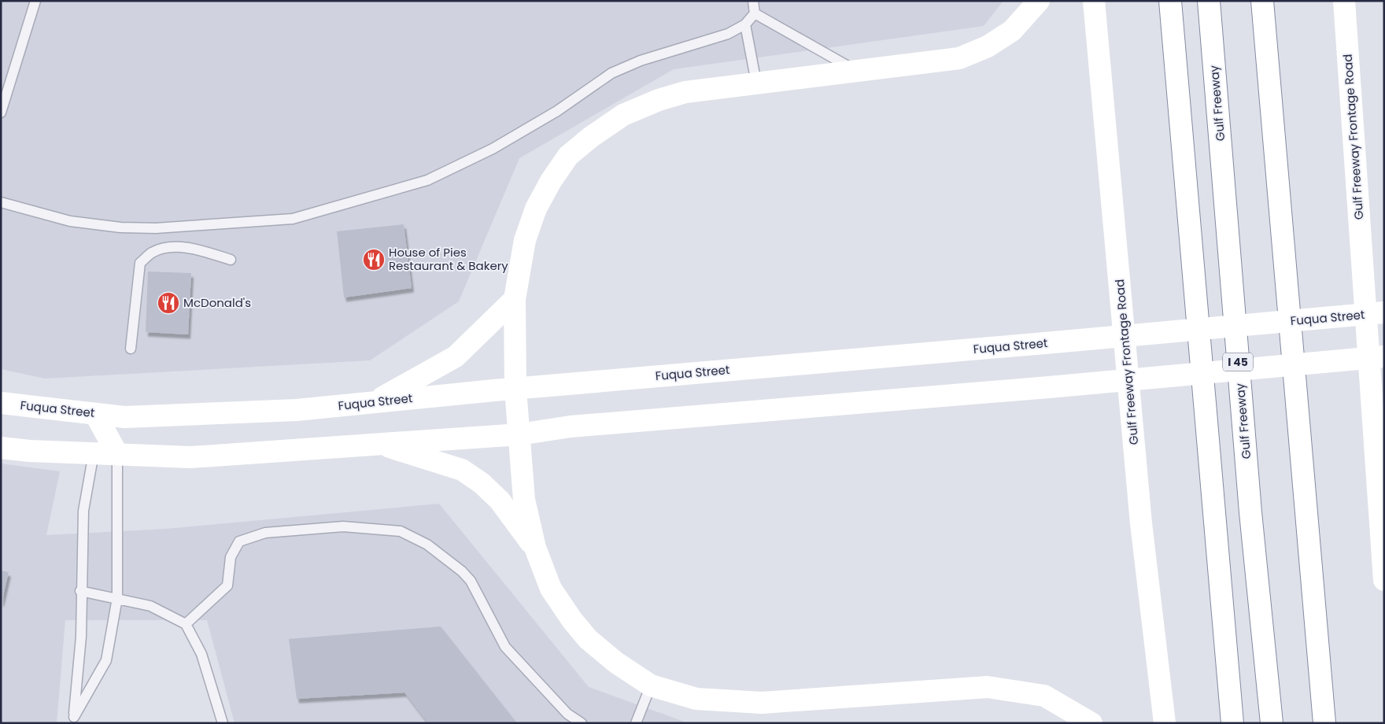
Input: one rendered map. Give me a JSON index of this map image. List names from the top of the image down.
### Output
{
  "streets": {
    "main road": [
      "Gulf Freeway",
      "Gulf Freeway Frontage Road",
      "Fuqua Street",
      "I 45"
    ]
  },
  "places": {
    "restaurant": ["House of Pies Restaurant & Bakery", "McDonald's"]
  }
}
